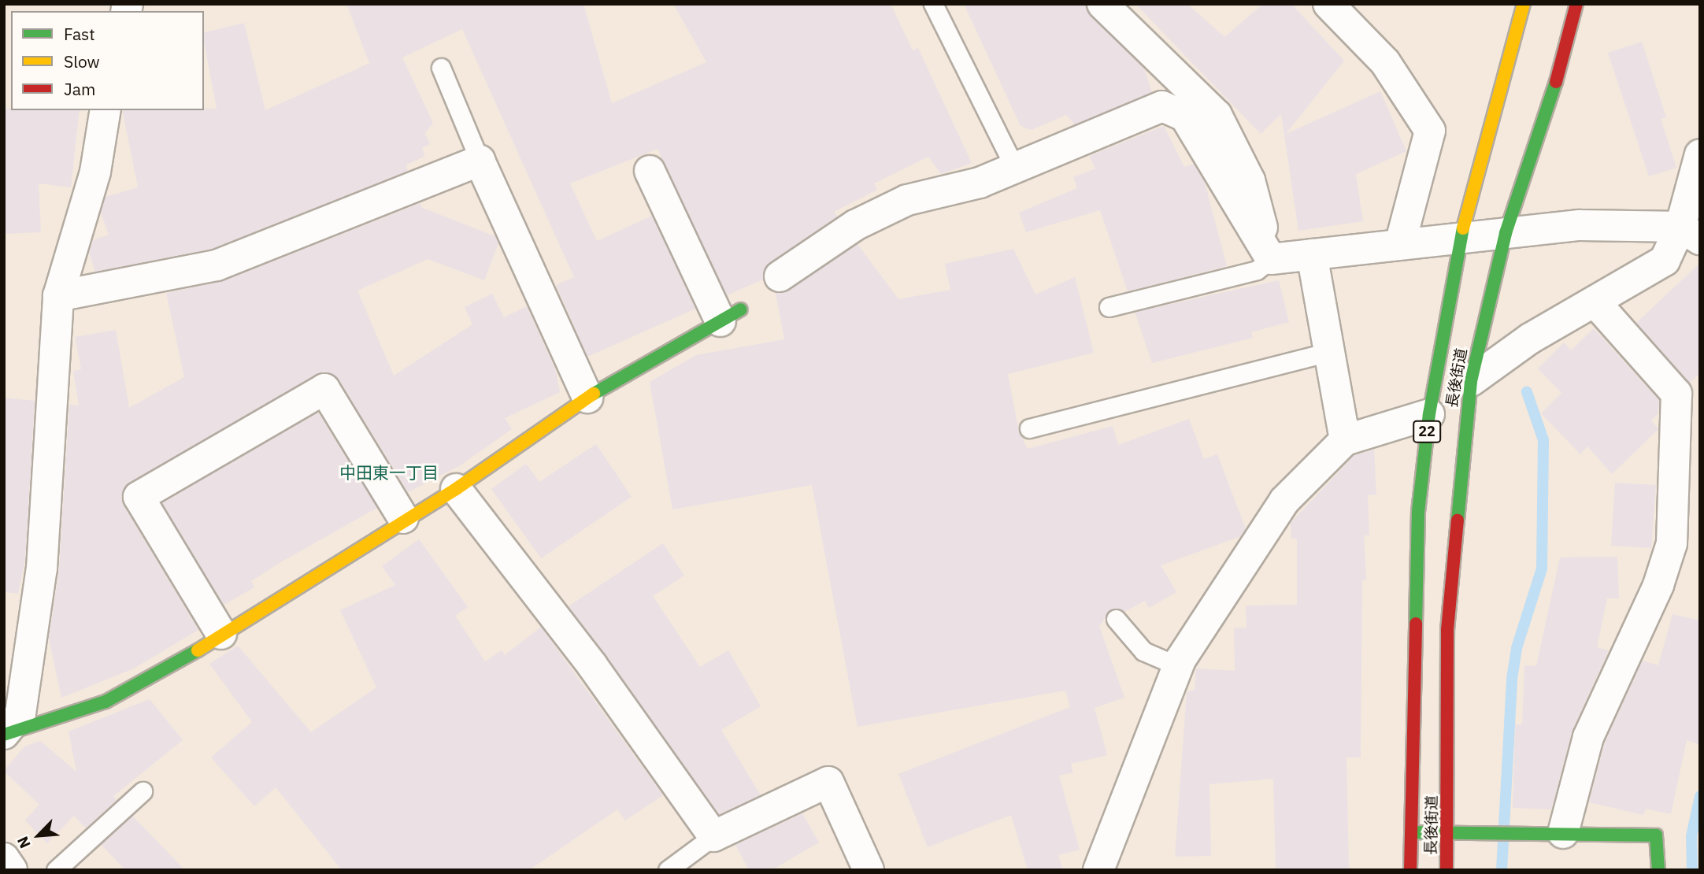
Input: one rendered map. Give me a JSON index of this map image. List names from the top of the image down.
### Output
{
  "streets": {
    "main road": ["長後街道", "22"]
  },
  "districts": ["中田東一丁目"],
  "legend": ["Fast", "Slow", "Jam"],
  "north": "bottom left"
}
